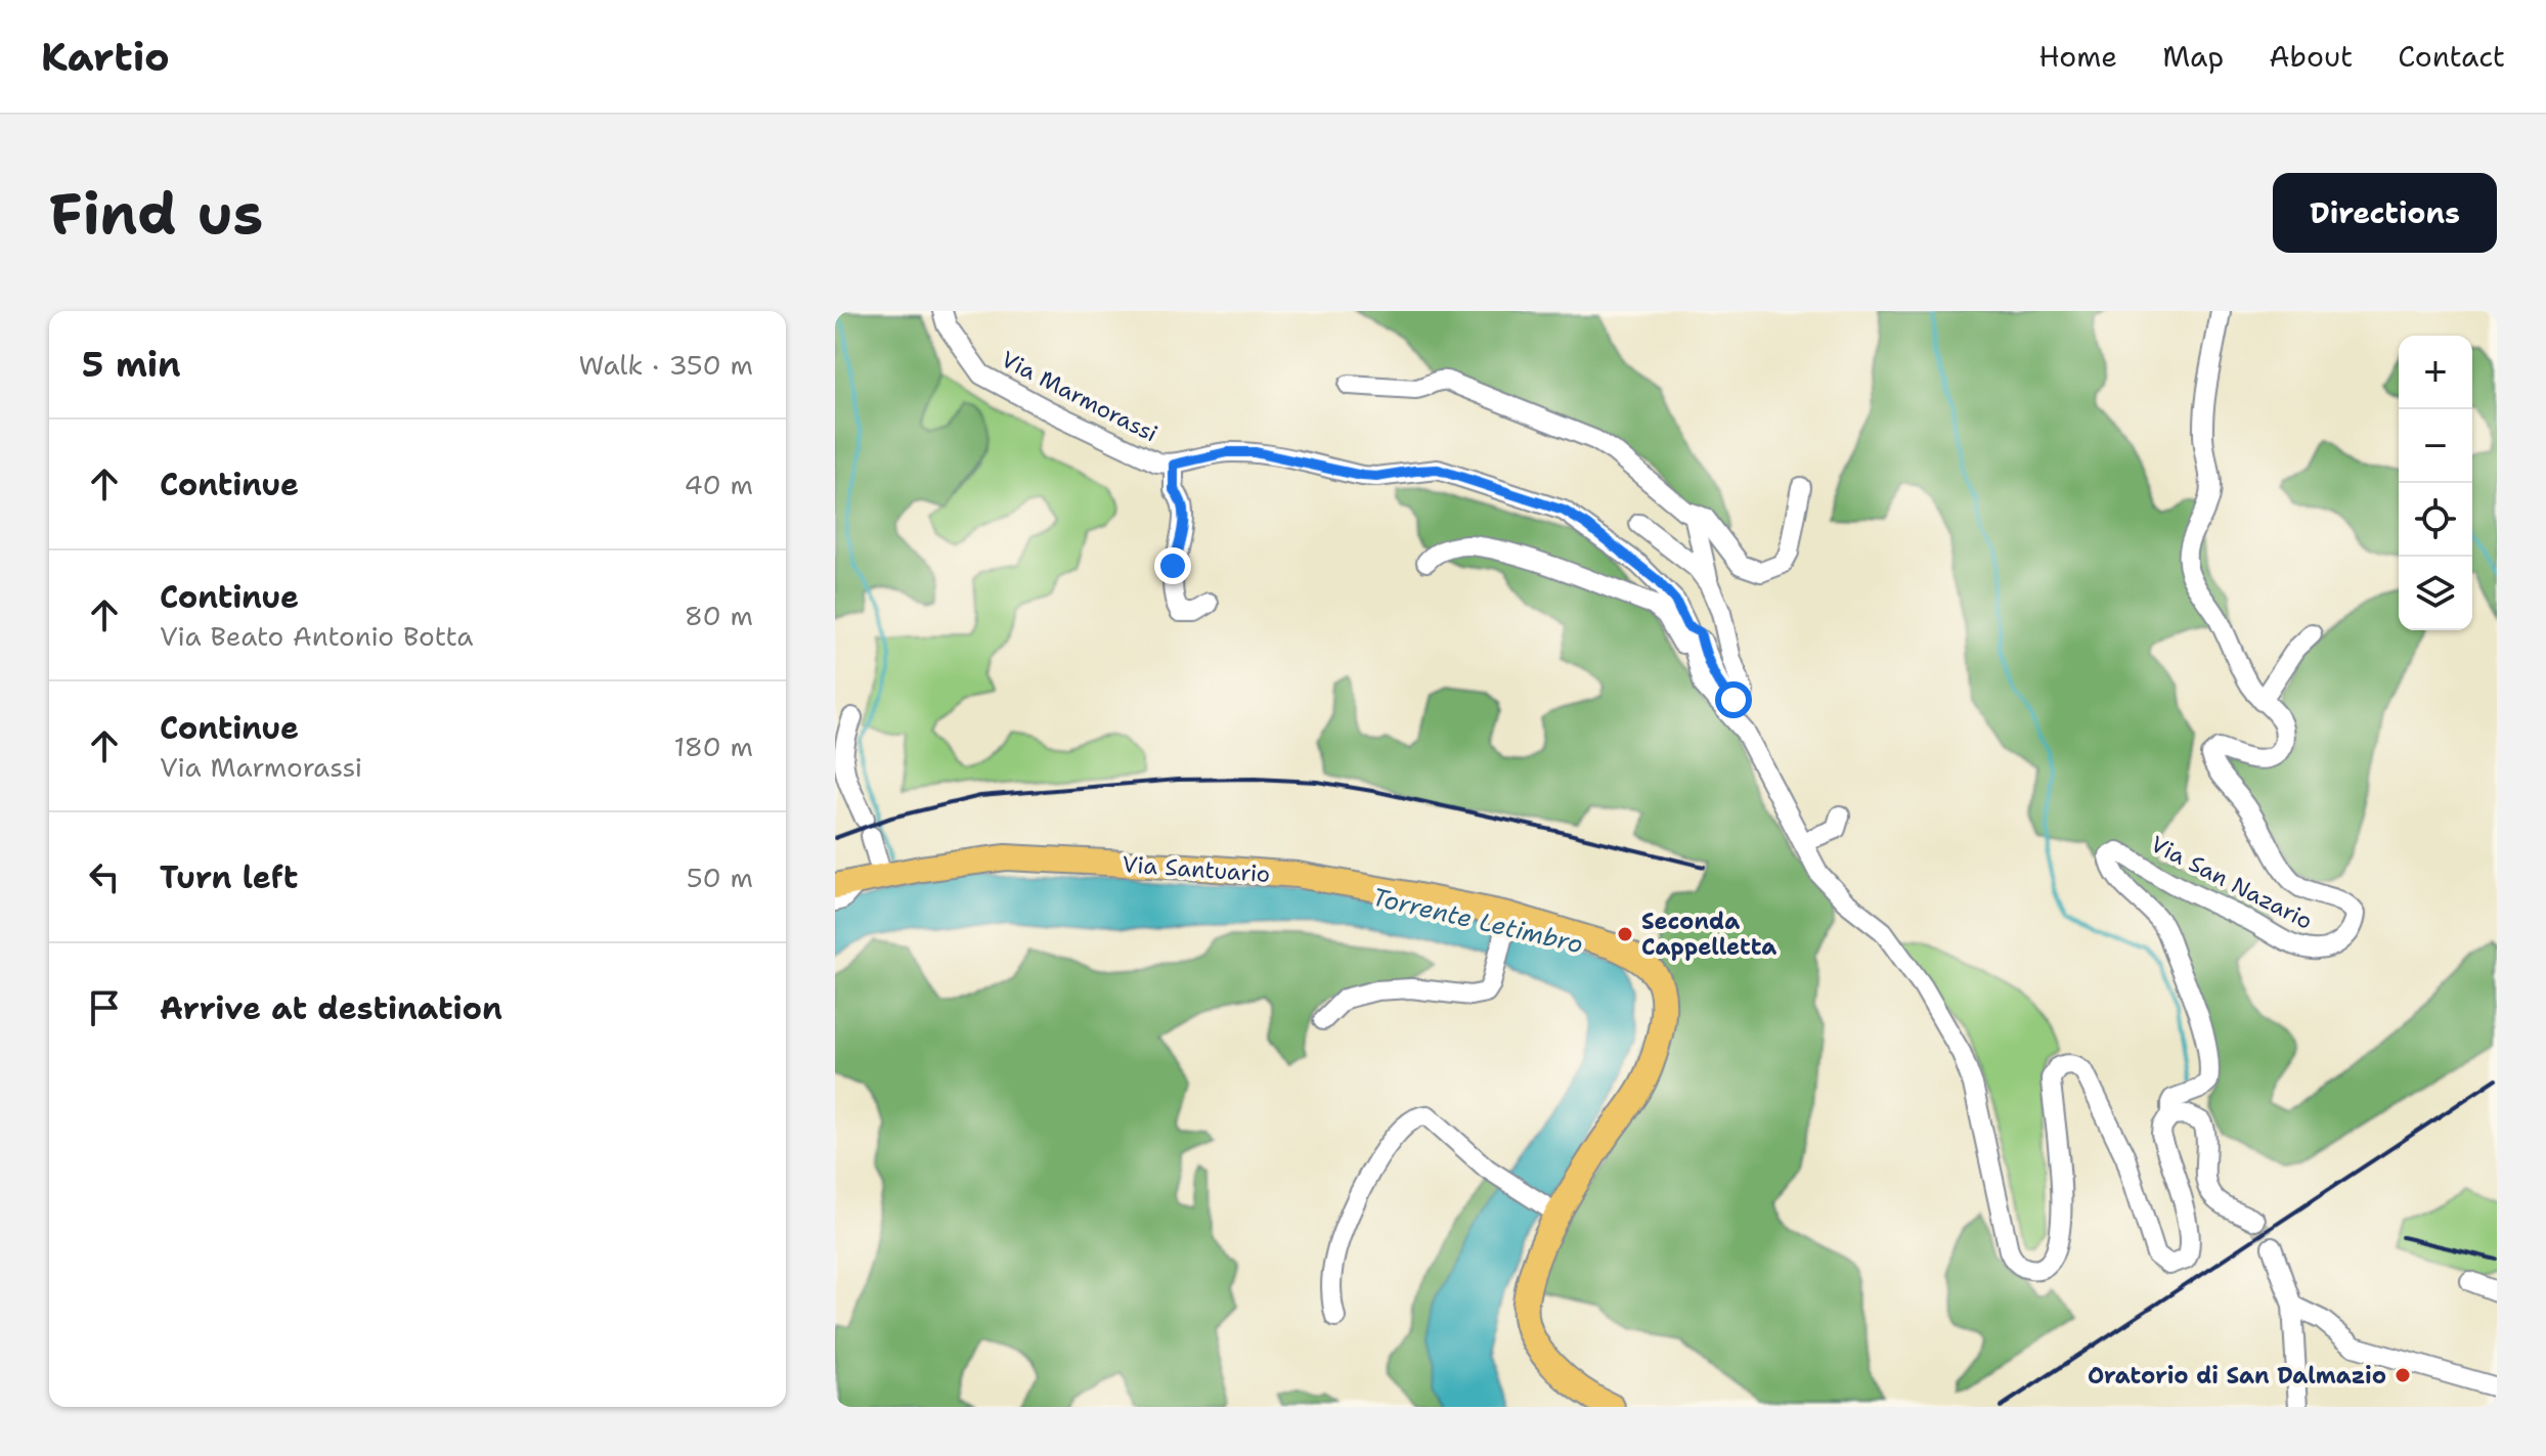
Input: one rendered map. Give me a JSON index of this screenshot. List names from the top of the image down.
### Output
{
  "streets": {
    "main road": ["Via Santuario"],
    "street": ["Via Marmorassi", "Via San Nazario"]
  },
  "water": ["Torrente Letimbro"],
  "places": ["Seconda Cappelletta", "Oratorio di San Dalmazio"],
  "page": {
    "header": "Kartio",
    "nav": [
      "Home",
      "Map",
      "About",
      "Contact"
    ],
    "buttons": "Directions",
    "title": "Find us",
    "heading": ["5 min", "Walk · 350 m"],
    "map_buttons": ["+", "−"],
    "list": [
      ["Continue", "40 m"],
      ["Continue", "Via Beato Antonio Botta", "80 m"],
      ["Continue", "Via Marmorassi", "180 m"],
      ["Turn left", "50 m"],
      "Arrive at destination"
    ]
  }
}
